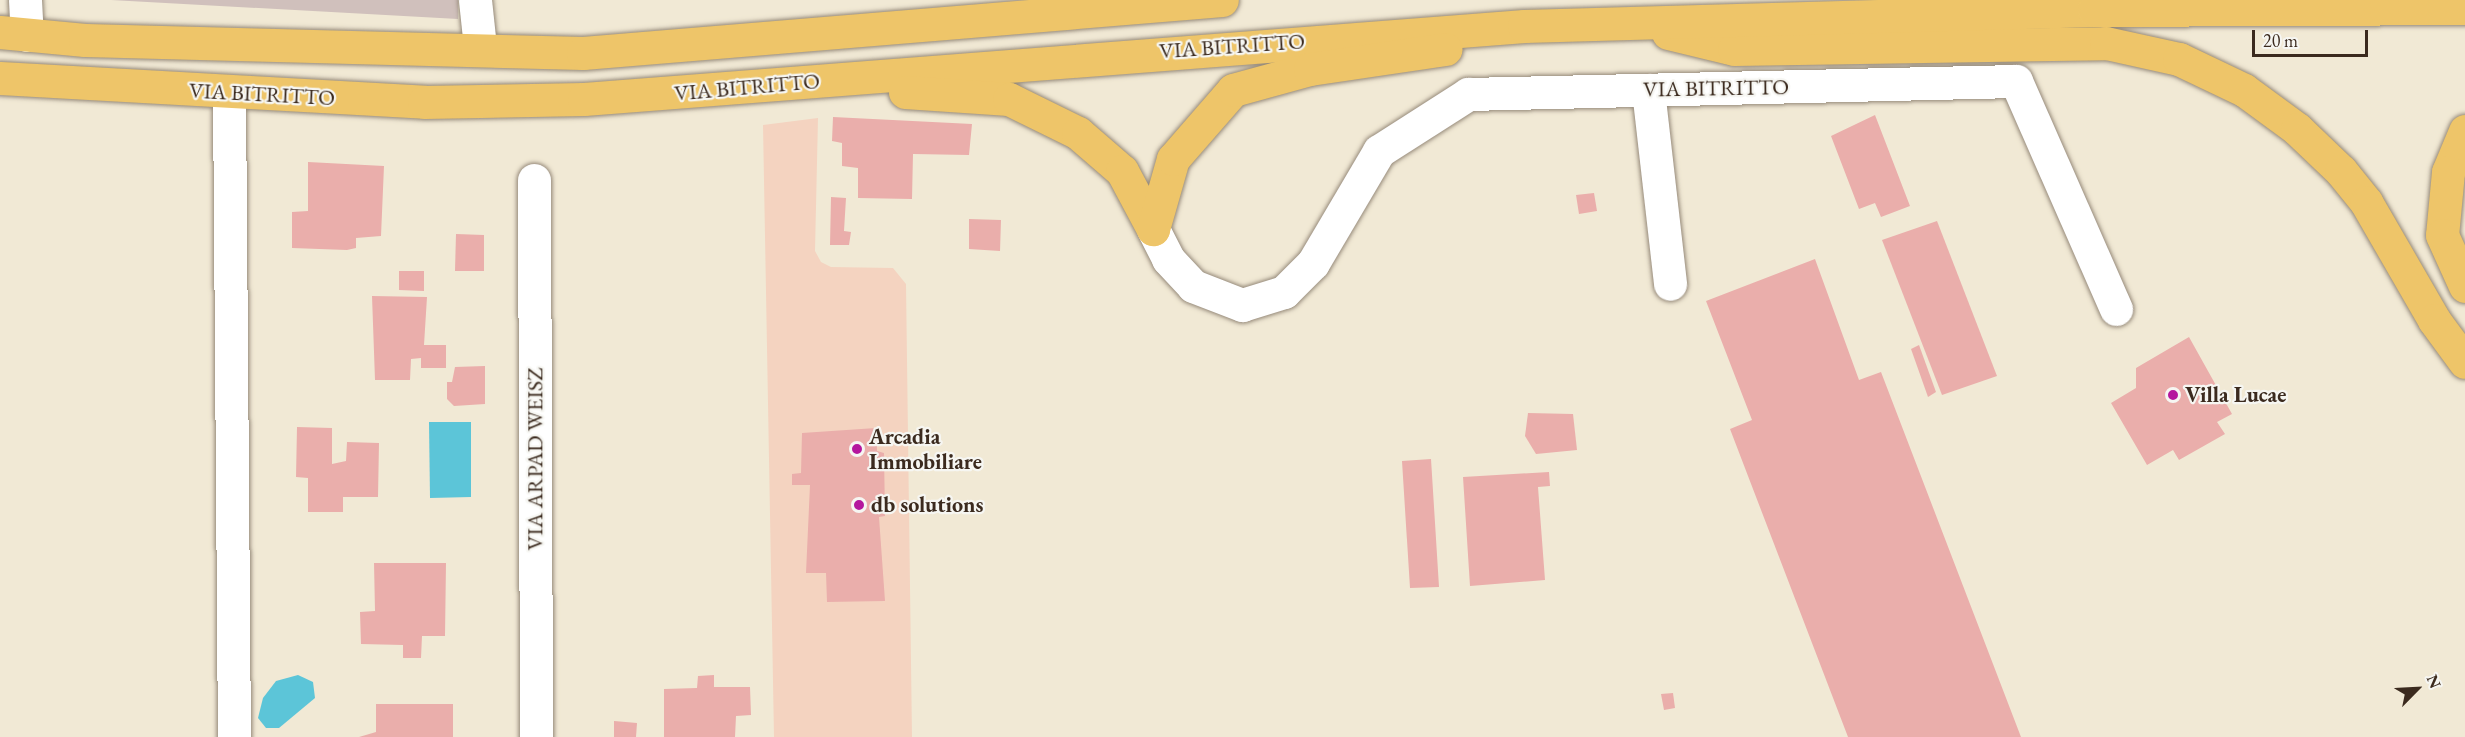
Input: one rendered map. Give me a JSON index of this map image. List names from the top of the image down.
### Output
{
  "streets": {
    "highway": ["VIA BITRITTO"],
    "street": ["VIA ARPAD WEISZ"]
  },
  "places": ["Villa Lucae", "Arcadia Immobiliare", "db solutions"],
  "scale_bar": "20 m",
  "north": "top right"
}
